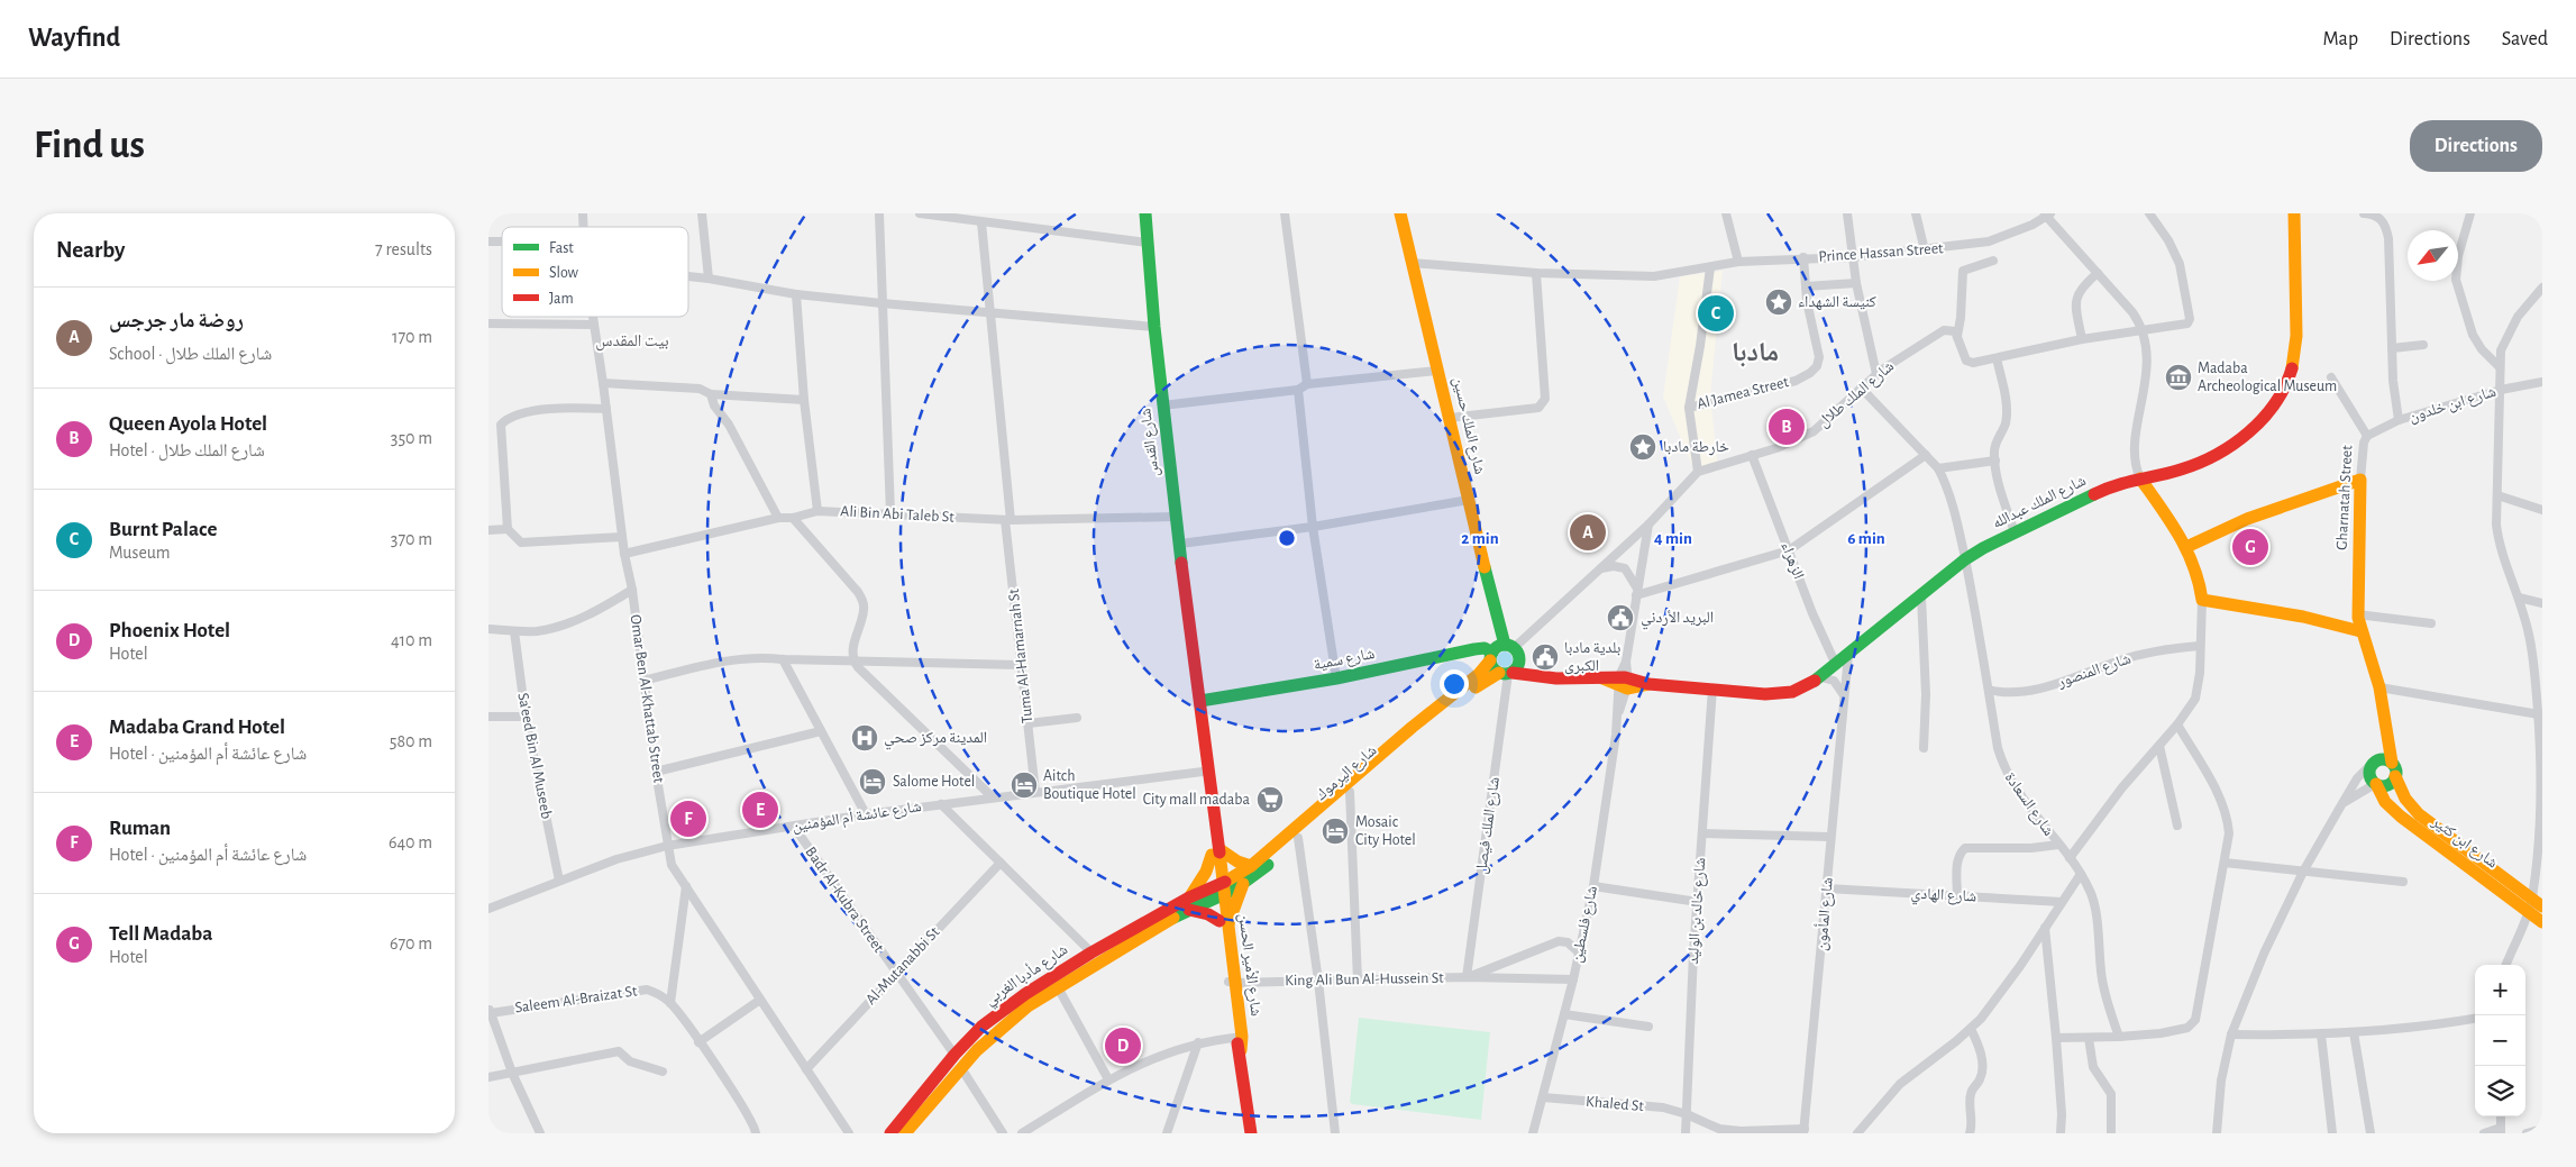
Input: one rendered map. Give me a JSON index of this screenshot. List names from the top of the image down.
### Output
{
  "streets": {
    "main road": [
      "شارع الملك حسين",
      "شارع القدس",
      "Gharnatah Street",
      "شارع الملك عبدالله",
      "شارع سمية",
      "شارع اليرموك",
      "شارع ابن كثير",
      "شارع الأمير الحسن",
      "شارع مأدبا الغربي"
    ],
    "street": [
      "Prince Hassan Street",
      "Al Jamea Street",
      "شارع الملك طلال",
      "شارع ابن خلدون",
      "Ali Bin Abi Taleb St",
      "الزهراء",
      "Tuma Al-Hamarnah St",
      "شارع المنصور",
      "Omar Ben Al-Khattab Street",
      "Sa'eed Bin Al Museeb",
      "شارع السعادة",
      "شارع عائشة أم المؤمنين",
      "شارع الملك فيصل",
      "شارع الهادي",
      "Badr Al-Kubra Street",
      "شارع خالد بن الوليد",
      "شارع المأمون",
      "شارع فلسطين",
      "Al-Mutanabbi St",
      "King Ali Bun Al-Hussein St",
      "Saleem Al-Braizat St",
      "Khaled St"
    ]
  },
  "crossings": [
    ["Prince Hassan Street", "Al Jamea Street"],
    ["Prince Hassan Street", "شارع الملك حسين"],
    ["شارع الملك طلال", "شارع الملك حسين"],
    ["شارع الملك طلال", "الزهراء"],
    ["شارع الملك طلال", "شارع سمية"],
    ["شارع الملك طلال", "شارع اليرموك"],
    ["شارع الملك طلال", "شارع الملك فيصل"],
    ["شارع الملك طلال", "شارع فلسطين"],
    ["شارع ابن خلدون", "Gharnatah Street"],
    ["شارع الملك حسين", "شارع سمية"],
    ["شارع الملك حسين", "شارع اليرموك"],
    ["شارع الملك حسين", "شارع الملك فيصل"],
    ["شارع القدس", "Ali Bin Abi Taleb St"],
    ["شارع القدس", "شارع سمية"],
    ["شارع القدس", "شارع اليرموك"],
    ["شارع القدس", "شارع عائشة أم المؤمنين"],
    ["شارع القدس", "شارع الأمير الحسن"],
    ["شارع القدس", "شارع مأدبا الغربي"],
    ["Gharnatah Street", "شارع ابن كثير"],
    ["شارع الملك عبدالله", "الزهراء"],
    ["شارع الملك عبدالله", "شارع السعادة"],
    ["شارع الملك عبدالله", "شارع خالد بن الوليد"],
    ["شارع الملك عبدالله", "شارع المأمون"],
    ["شارع الملك عبدالله", "شارع فلسطين"],
    ["Ali Bin Abi Taleb St", "Tuma Al-Hamarnah St"],
    ["Ali Bin Abi Taleb St", "Omar Ben Al-Khattab Street"],
    ["Tuma Al-Hamarnah St", "شارع عائشة أم المؤمنين"],
    ["شارع سمية", "شارع اليرموك"],
    ["شارع سمية", "شارع الملك فيصل"],
    ["شارع المنصور", "شارع السعادة"],
    ["Omar Ben Al-Khattab Street", "شارع عائشة أم المؤمنين"],
    ["Omar Ben Al-Khattab Street", "Al-Mutanabbi St"],
    ["Sa'eed Bin Al Museeb", "شارع عائشة أم المؤمنين"],
    ["شارع اليرموك", "شارع الملك فيصل"],
    ["شارع اليرموك", "شارع الأمير الحسن"],
    ["شارع اليرموك", "شارع مأدبا الغربي"],
    ["شارع عائشة أم المؤمنين", "Badr Al-Kubra Street"],
    ["شارع الملك فيصل", "King Ali Bun Al-Hussein St"],
    ["شارع الهادي", "شارع المأمون"],
    ["Badr Al-Kubra Street", "Al-Mutanabbi St"],
    ["Badr Al-Kubra Street", "شارع مأدبا الغربي"],
    ["شارع خالد بن الوليد", "Khaled St"],
    ["شارع المأمون", "Khaled St"],
    ["شارع فلسطين", "King Ali Bun Al-Hussein St"],
    ["شارع فلسطين", "Khaled St"],
    ["شارع الأمير الحسن", "شارع مأدبا الغربي"],
    ["شارع الأمير الحسن", "King Ali Bun Al-Hussein St"]
  ],
  "districts": ["بيت المقدس", "مادبا"],
  "places": {
    "place": ["كنيسة الشهداء", "خارطة مادبا"],
    "museum": ["Madaba Archeological Museum"],
    "public building": ["البريد الأردني", "بلدية مادبا الكبرى"],
    "hospital": ["المدينة مركز صحي"],
    "hotel": ["Salome Hotel", "Aitch Boutique Hotel", "Mosaic City Hotel"],
    "supermarket": ["City mall madaba"]
  },
  "legend": ["Fast", "Slow", "Jam"],
  "north": "bottom left",
  "page": {
    "header": "Wayfind",
    "nav": ["Map", "Directions", "Saved"],
    "buttons": "Directions",
    "title": "Find us",
    "heading": ["Nearby", "7 results"],
    "list": [
      {
        "mark": "A",
        "name": "روضة مار جرجس",
        "note": "School · شارع الملك طلال",
        "value": "170 m"
      },
      {
        "mark": "B",
        "name": "Queen Ayola Hotel",
        "note": "Hotel · شارع الملك طلال",
        "value": "350 m"
      },
      {
        "mark": "C",
        "name": "Burnt Palace",
        "note": "Museum",
        "value": "370 m"
      },
      {
        "mark": "D",
        "name": "Phoenix Hotel",
        "note": "Hotel",
        "value": "410 m"
      },
      {
        "mark": "E",
        "name": "Madaba Grand Hotel",
        "note": "Hotel · شارع عائشة أم المؤمنين",
        "value": "580 m"
      },
      {
        "mark": "F",
        "name": "Ruman",
        "note": "Hotel · شارع عائشة أم المؤمنين",
        "value": "640 m"
      },
      {
        "mark": "G",
        "name": "Tell Madaba",
        "note": "Hotel",
        "value": "670 m"
      }
    ],
    "pins": [
      "C",
      "B",
      "A",
      "G",
      "E",
      "F",
      "D"
    ],
    "map_buttons": ["+", "−"]
  },
  "rings": ["2 min", "4 min", "6 min"]
}
